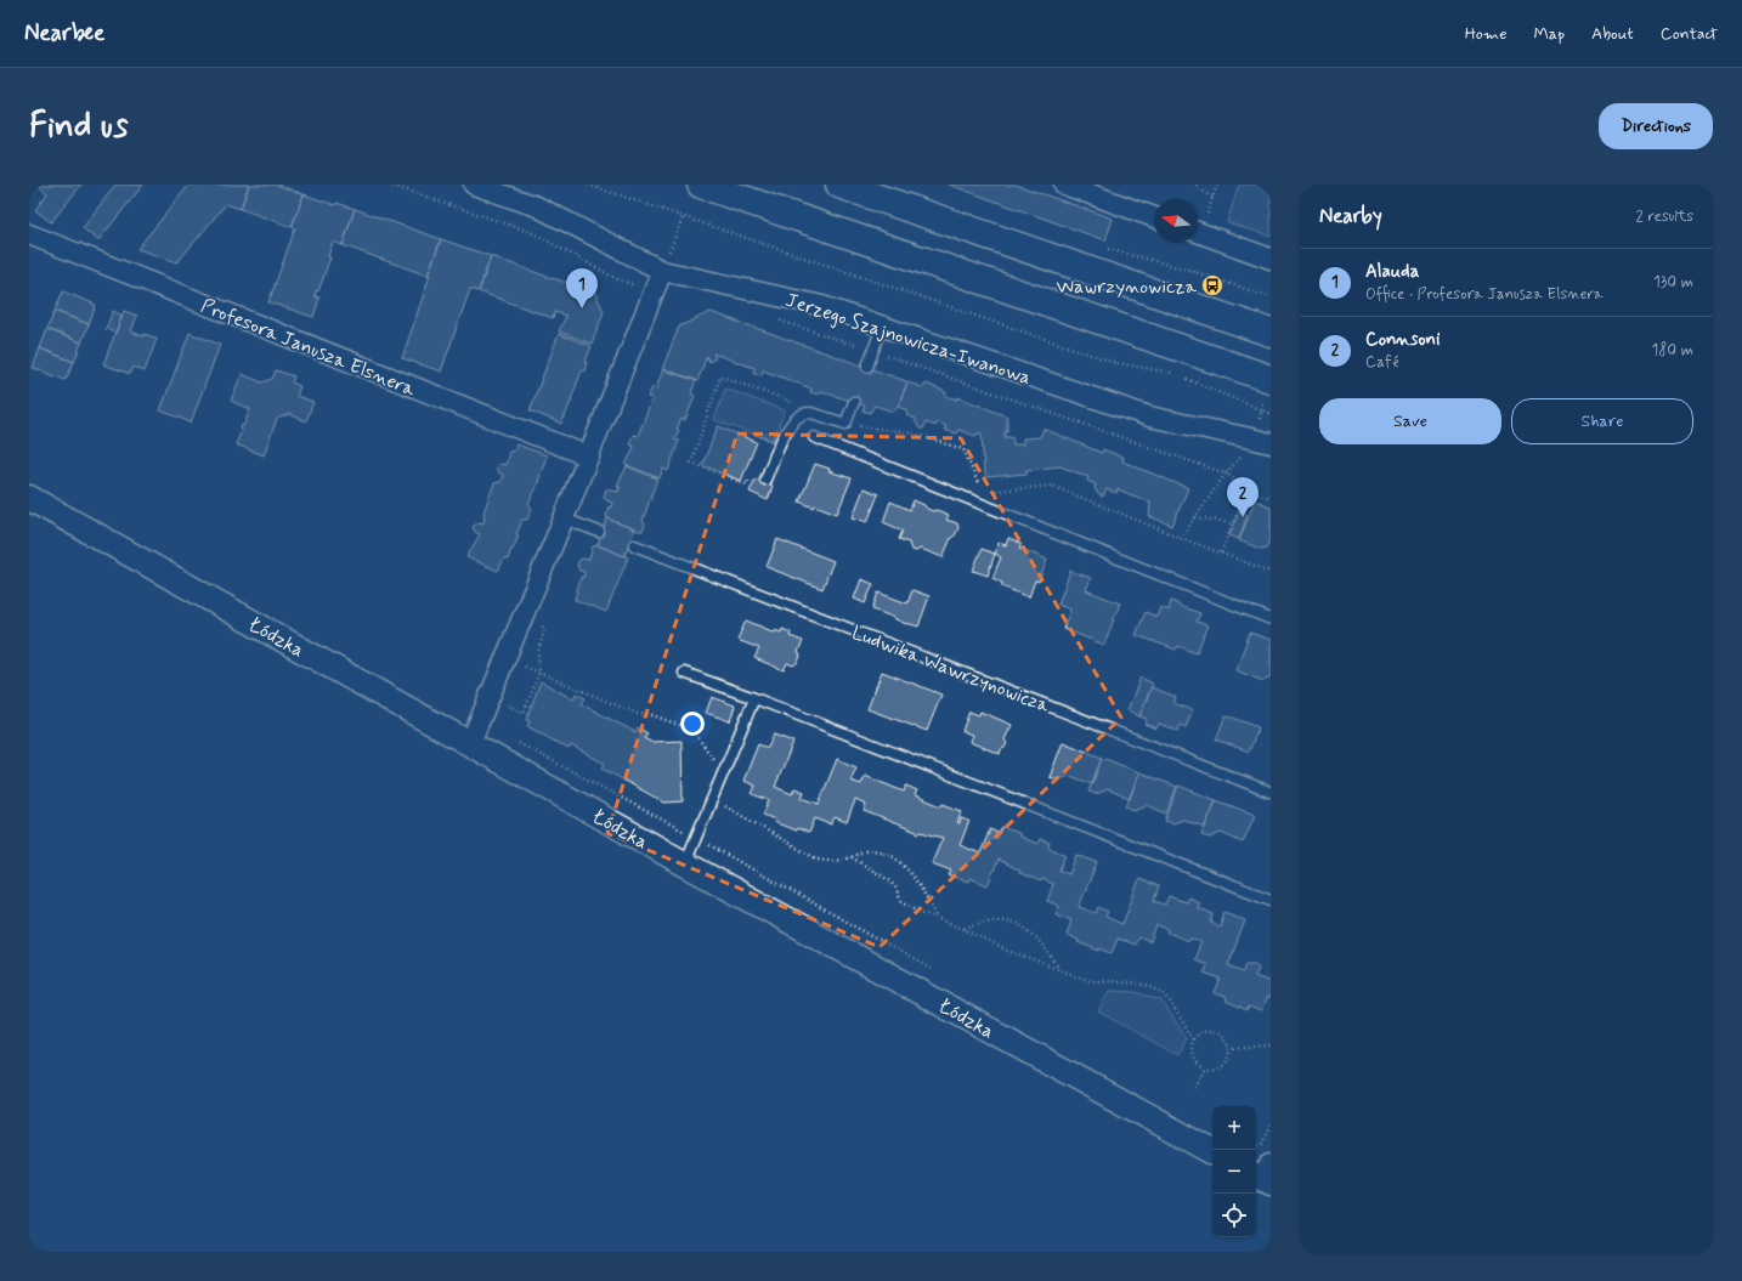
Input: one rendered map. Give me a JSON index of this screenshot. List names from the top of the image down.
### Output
{
  "streets": {
    "street": ["Jerzego Szajnowicza-Iwanowa", "Profesora Janusza Elsnera", "Łódzka"],
    "lane": ["Ludwika Wawrzynowicza"]
  },
  "places": {
    "bus stop": ["Wawrzynowicza"]
  },
  "north": "left",
  "page": {
    "header": "Nearbee",
    "nav": [
      "Home",
      "Map",
      "About",
      "Contact"
    ],
    "buttons": [
      "Directions",
      ["Save", "Share"]
    ],
    "title": "Find us",
    "heading": ["Nearby", "2 results"],
    "list": [
      {
        "mark": "1",
        "name": "Alauda",
        "note": "Office · Profesora Janusza Elsnera",
        "value": "130 m"
      },
      {
        "mark": "2",
        "name": "Connsoni",
        "note": "Café",
        "value": "180 m"
      }
    ],
    "pins": ["1", "2"],
    "map_buttons": ["+", "−"]
  }
}
